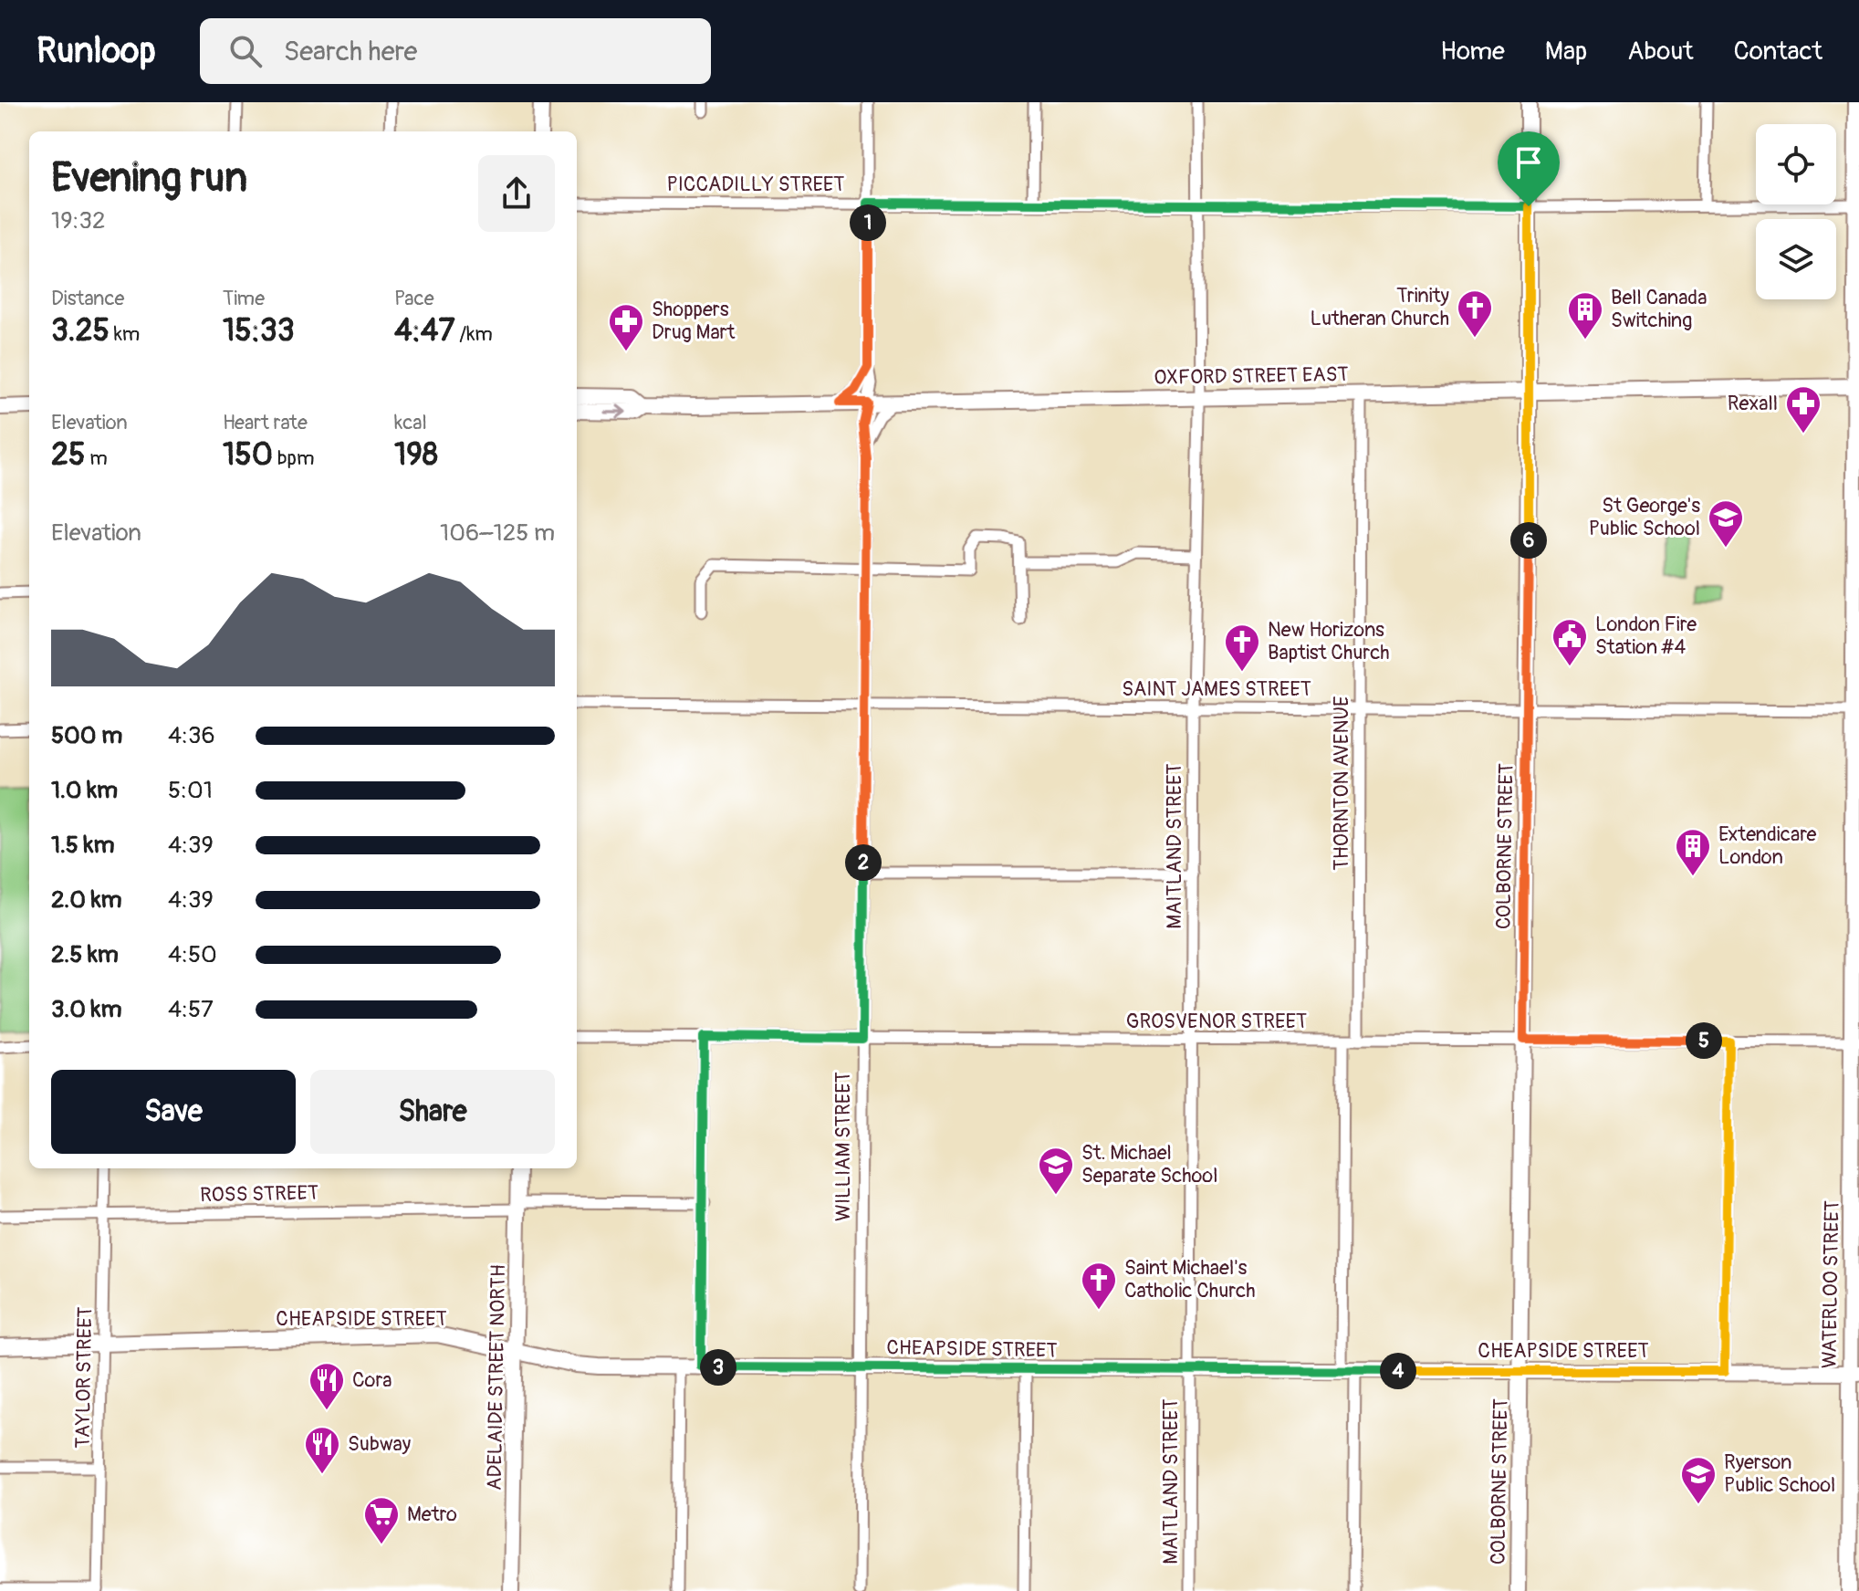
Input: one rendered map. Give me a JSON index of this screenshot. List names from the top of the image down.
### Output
{
  "streets": {
    "street": [
      "PICCADILLY STREET",
      "OXFORD STREET EAST",
      "SAINT JAMES STREET",
      "THORNTON AVENUE",
      "MAITLAND STREET",
      "COLBORNE STREET",
      "GROSVENOR STREET",
      "WILLIAM STREET",
      "ROSS STREET",
      "WATERLOO STREET",
      "CHEAPSIDE STREET",
      "TAYLOR STREET",
      "ADELAIDE STREET NORTH"
    ]
  },
  "crossings": [
    ["PICCADILLY STREET", "MAITLAND STREET"],
    ["PICCADILLY STREET", "COLBORNE STREET"],
    ["PICCADILLY STREET", "WILLIAM STREET"],
    ["PICCADILLY STREET", "WATERLOO STREET"],
    ["OXFORD STREET EAST", "THORNTON AVENUE"],
    ["OXFORD STREET EAST", "MAITLAND STREET"],
    ["OXFORD STREET EAST", "COLBORNE STREET"],
    ["OXFORD STREET EAST", "WILLIAM STREET"],
    ["OXFORD STREET EAST", "WATERLOO STREET"],
    ["SAINT JAMES STREET", "THORNTON AVENUE"],
    ["SAINT JAMES STREET", "MAITLAND STREET"],
    ["SAINT JAMES STREET", "COLBORNE STREET"],
    ["SAINT JAMES STREET", "WILLIAM STREET"],
    ["SAINT JAMES STREET", "WATERLOO STREET"],
    ["THORNTON AVENUE", "GROSVENOR STREET"],
    ["MAITLAND STREET", "GROSVENOR STREET"],
    ["MAITLAND STREET", "CHEAPSIDE STREET"],
    ["COLBORNE STREET", "GROSVENOR STREET"],
    ["COLBORNE STREET", "CHEAPSIDE STREET"],
    ["GROSVENOR STREET", "WILLIAM STREET"],
    ["GROSVENOR STREET", "WATERLOO STREET"],
    ["WILLIAM STREET", "CHEAPSIDE STREET"],
    ["ROSS STREET", "TAYLOR STREET"],
    ["ROSS STREET", "ADELAIDE STREET NORTH"],
    ["WATERLOO STREET", "CHEAPSIDE STREET"],
    ["CHEAPSIDE STREET", "TAYLOR STREET"],
    ["CHEAPSIDE STREET", "ADELAIDE STREET NORTH"]
  ],
  "places": {
    "church": ["Trinity Lutheran Church", "New Horizons Baptist Church", "Saint Michael's Catholic Church"],
    "building": ["Bell Canada Switching", "Extendicare London"],
    "pharmacy": ["Shoppers Drug Mart", "Rexall"],
    "school or university": ["St George's Public School", "St. Michael Separate School", "Ryerson Public School"],
    "public building": ["London Fire Station #4"],
    "restaurant": ["Cora", "Subway"],
    "supermarket": ["Metro"]
  },
  "page": {
    "header": "Runloop",
    "search": "Search here",
    "nav": [
      "Home",
      "Map",
      "About",
      "Contact"
    ],
    "heading": ["Evening run", "19:32"],
    "pins": [
      "1",
      "6",
      "2",
      "5",
      "3",
      "4"
    ],
    "stats": [
      ["Distance", "3.25 km"],
      ["Time", "15:33"],
      ["Pace", "4:47 /km"],
      ["Elevation", "25 m"],
      ["Heart rate", "150 bpm"],
      ["kcal", "198"]
    ],
    "chart": ["Elevation", "106–125 m"],
    "list": [
      {
        "name": "500 m",
        "note": "4:36"
      },
      {
        "name": "1.0 km",
        "note": "5:01"
      },
      {
        "name": "1.5 km",
        "note": "4:39"
      },
      {
        "name": "2.0 km",
        "note": "4:39"
      },
      {
        "name": "2.5 km",
        "note": "4:50"
      },
      {
        "name": "3.0 km",
        "note": "4:57"
      }
    ],
    "buttons": ["Save", "Share"]
  }
}
